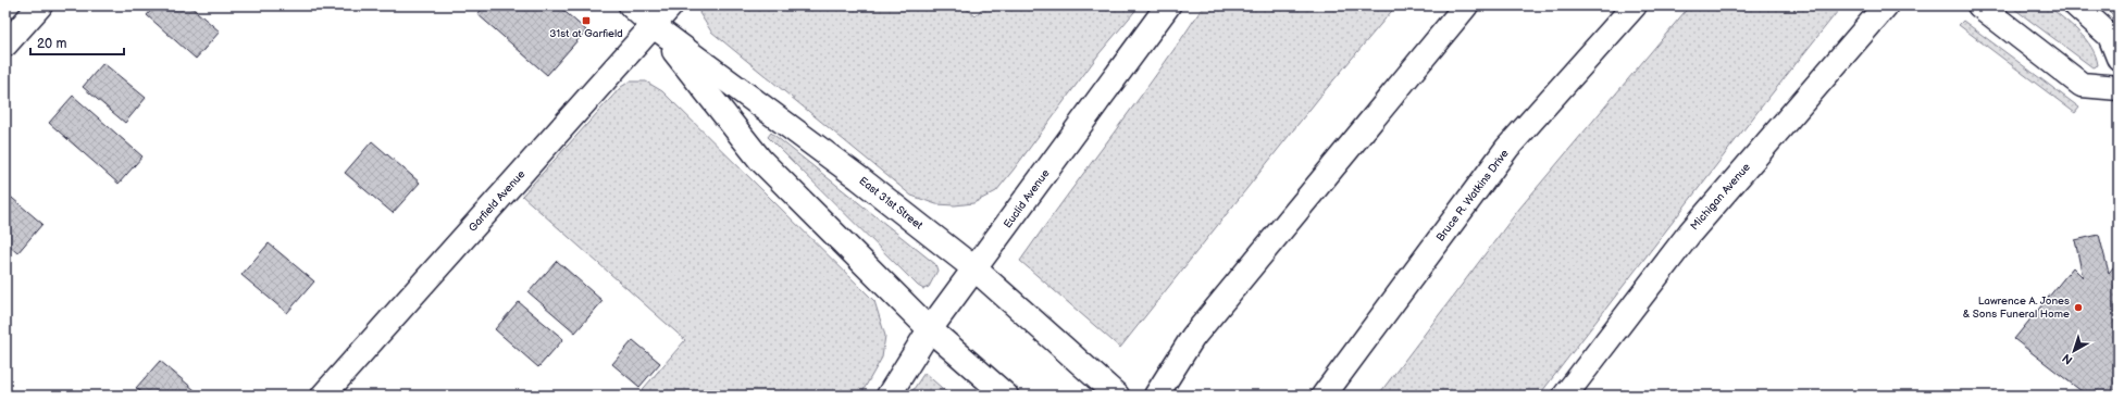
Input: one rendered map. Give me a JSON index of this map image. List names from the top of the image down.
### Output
{
  "streets": {
    "main road": [
      "Bruce R. Watkins Drive",
      "Michigan Avenue",
      "Euclid Avenue",
      "Garfield Avenue",
      "East 31st Street"
    ]
  },
  "crossings": [
    ["Euclid Avenue", "East 31st Street"],
    ["Garfield Avenue", "East 31st Street"]
  ],
  "places": {
    "transit": ["31st at Garfield"],
    "other": ["Lawrence A. Jones & Sons Funeral Home"]
  },
  "scale_bar": "20 m",
  "north": "bottom left"
}
